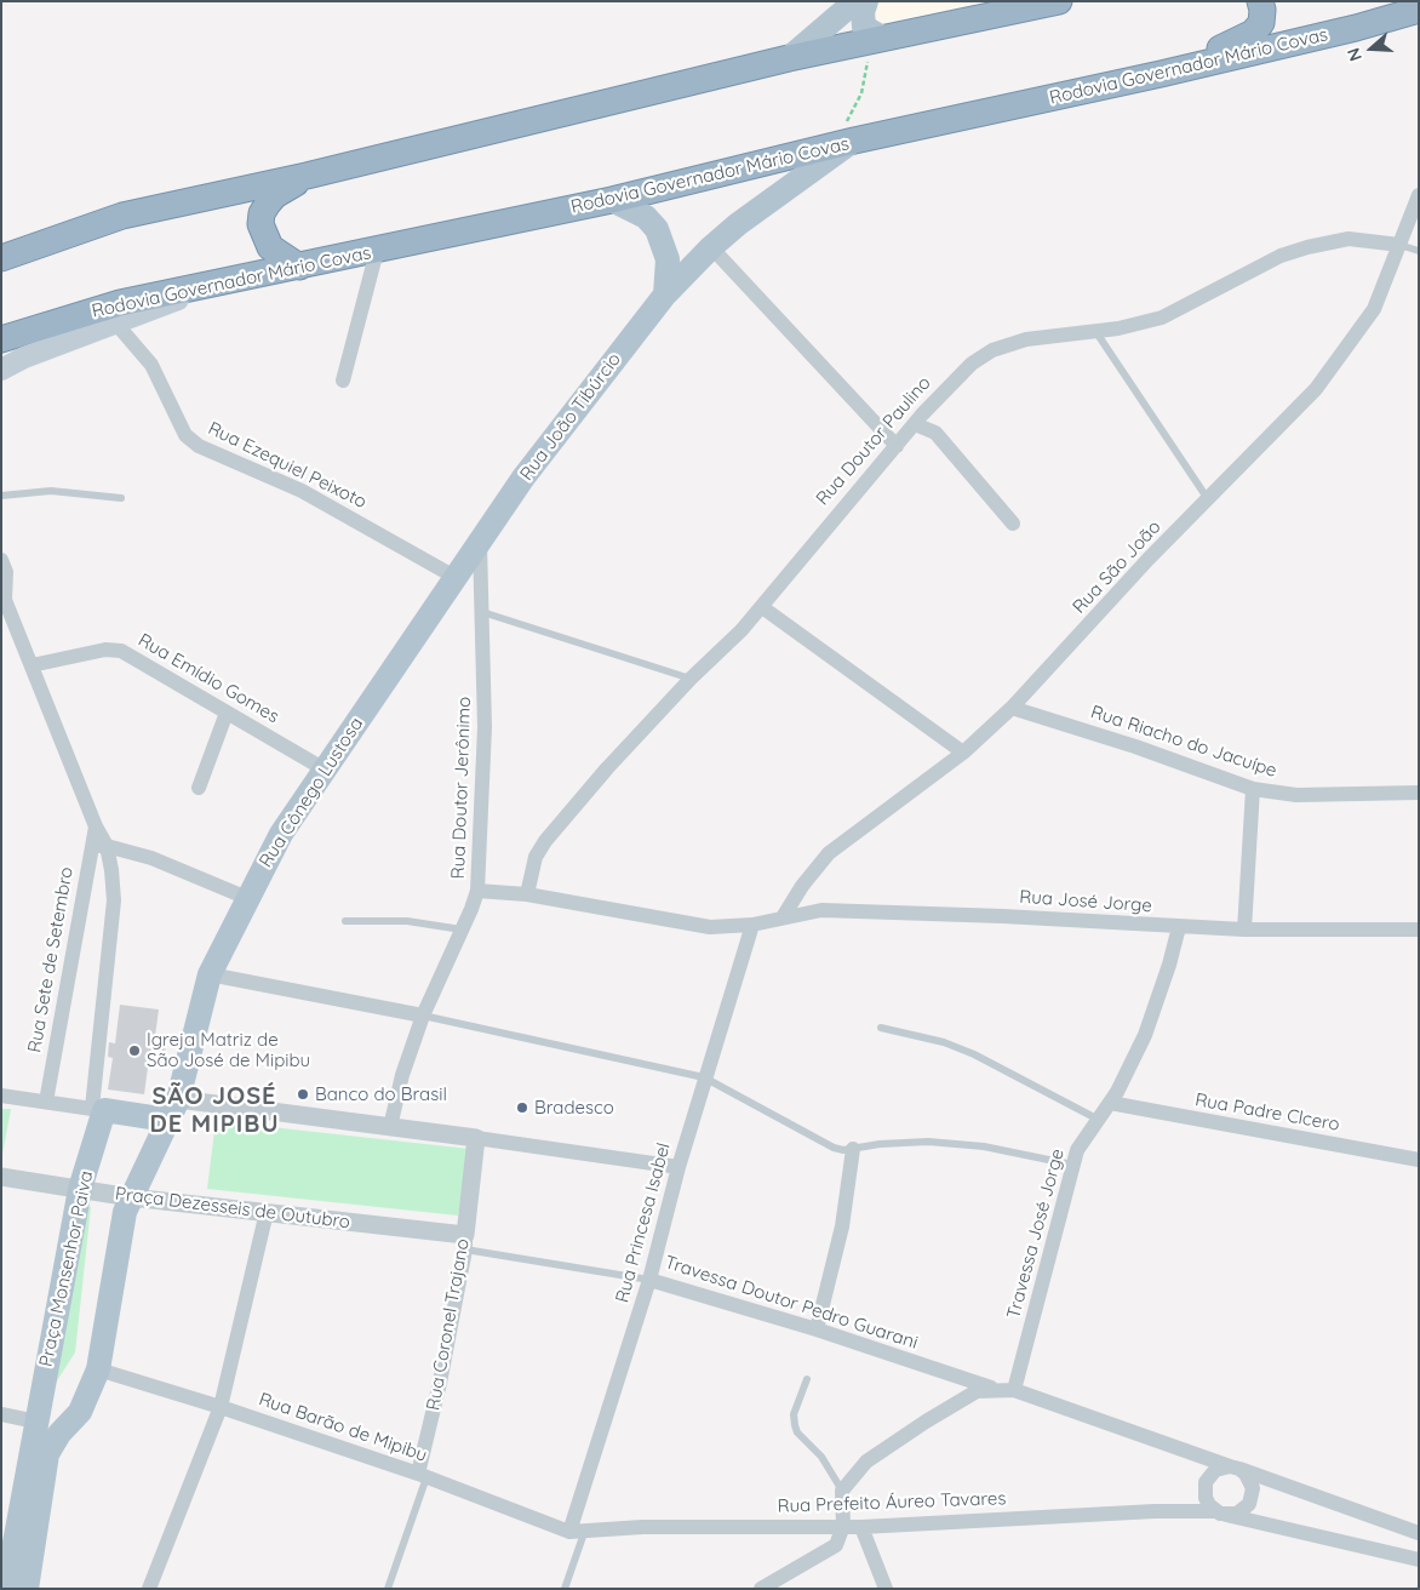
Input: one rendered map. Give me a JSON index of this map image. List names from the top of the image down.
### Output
{
  "streets": {
    "highway": ["Rodovia Governador Mário Covas"],
    "main road": ["Rua João Tibúrcio", "Rua Cônego Lustosa", "Praça Monsenhor Paiva"],
    "street": [
      "Rua Doutor Paulino",
      "Rua Ezequiel Peixoto",
      "Rua São João",
      "Rua Emídio Gomes",
      "Rua Riacho do Jacuípe",
      "Rua Doutor Jerônimo",
      "Rua José Jorge",
      "Rua Sete de Setembro",
      "Rua Padre Clcero",
      "Praça Dezesseis de Outubro",
      "Rua Princesa Isabel",
      "Travessa José Jorge",
      "Travessa Doutor Pedro Guarani",
      "Rua Coronel Trajano",
      "Rua Barão de Mipibu",
      "Rua Prefeito Áureo Tavares"
    ]
  },
  "crossings": [
    ["Rodovia Governador Mário Covas", "Rua João Tibúrcio"],
    ["Rua João Tibúrcio", "Rua Doutor Jerônimo"],
    ["Rua João Tibúrcio", "Rua Cônego Lustosa"],
    ["Rua Doutor Paulino", "Rua São João"],
    ["Rua Doutor Paulino", "Rua José Jorge"],
    ["Rua Ezequiel Peixoto", "Rua Cônego Lustosa"],
    ["Rua São João", "Rua Riacho do Jacuípe"],
    ["Rua São João", "Rua José Jorge"],
    ["Rua Emídio Gomes", "Rua Cônego Lustosa"],
    ["Rua Emídio Gomes", "Rua Sete de Setembro"],
    ["Rua Doutor Jerônimo", "Rua Cônego Lustosa"],
    ["Rua Doutor Jerônimo", "Rua José Jorge"],
    ["Rua José Jorge", "Rua Princesa Isabel"],
    ["Rua José Jorge", "Travessa José Jorge"],
    ["Rua Padre Clcero", "Travessa José Jorge"],
    ["Praça Dezesseis de Outubro", "Praça Monsenhor Paiva"],
    ["Praça Dezesseis de Outubro", "Travessa Doutor Pedro Guarani"],
    ["Praça Dezesseis de Outubro", "Rua Coronel Trajano"],
    ["Rua Princesa Isabel", "Travessa Doutor Pedro Guarani"],
    ["Rua Princesa Isabel", "Rua Barão de Mipibu"],
    ["Rua Princesa Isabel", "Rua Prefeito Áureo Tavares"],
    ["Travessa Doutor Pedro Guarani", "Rua Coronel Trajano"],
    ["Rua Coronel Trajano", "Rua Barão de Mipibu"],
    ["Rua Barão de Mipibu", "Rua Prefeito Áureo Tavares"]
  ],
  "districts": ["SÃO JOSÉ DE MIPIBU"],
  "places": ["Igreja Matriz de São José de Mipibu", "Banco do Brasil", "Bradesco"],
  "north": "left"
}
